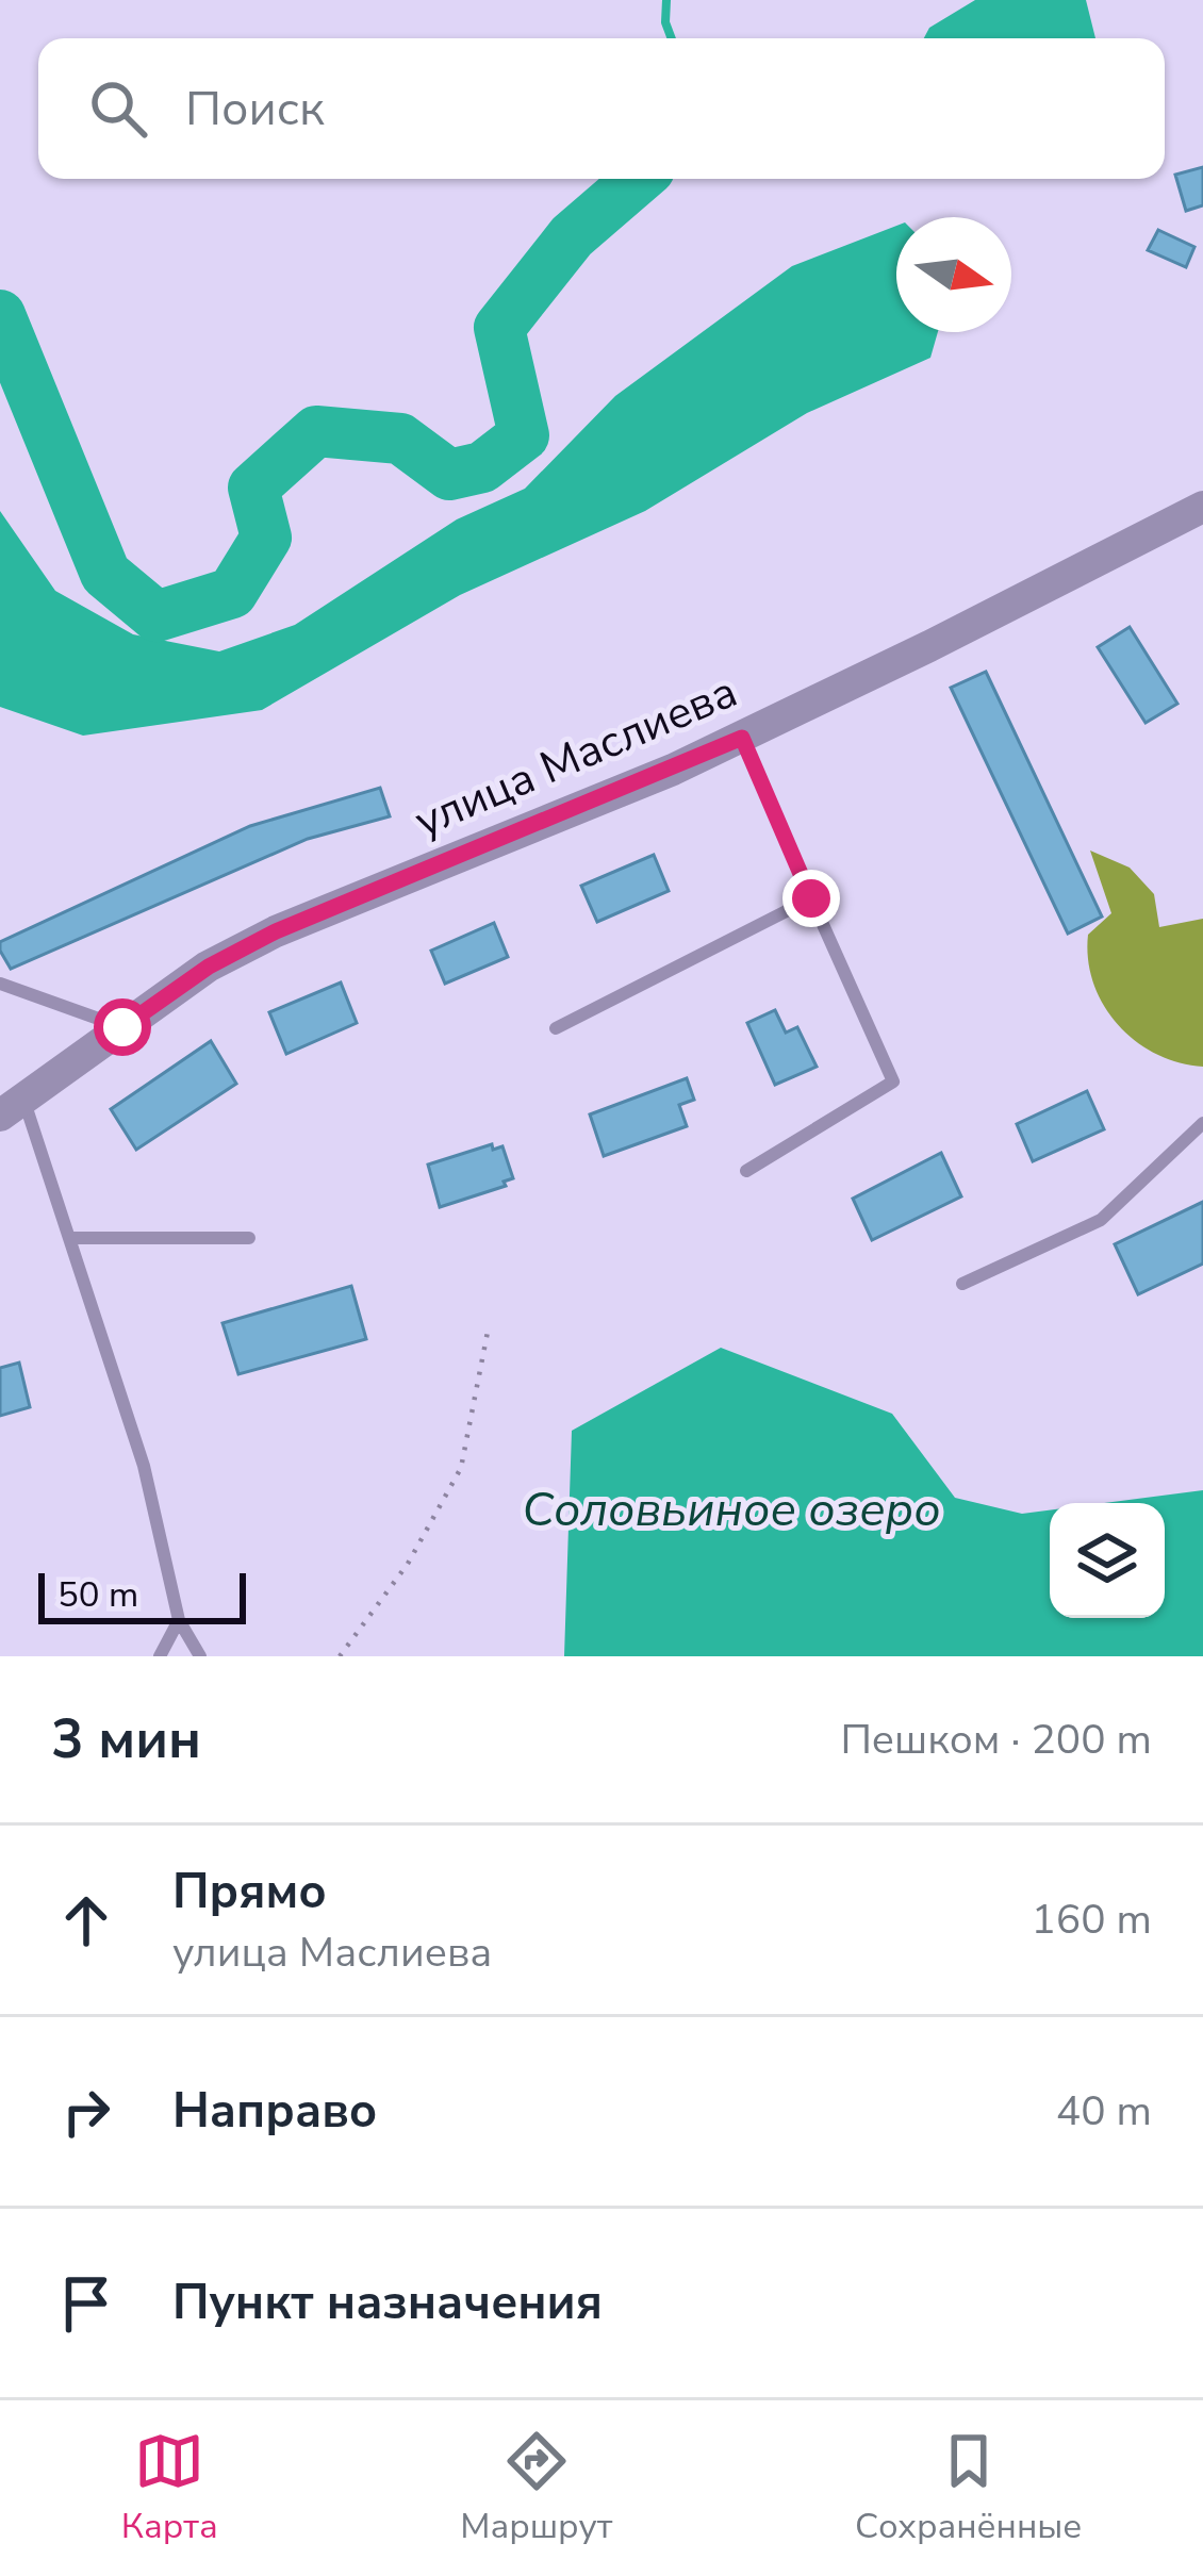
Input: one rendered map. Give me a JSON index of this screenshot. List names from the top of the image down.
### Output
{
  "streets": {
    "street": ["улица Маслиева"]
  },
  "water": ["Соловьиное озеро"],
  "scale_bar": "50 m",
  "north": "right",
  "page": {
    "search": "Поиск",
    "scale": "50 m",
    "heading": ["3 мин", "Пешком · 200 m"],
    "list": [
      ["Прямо", "улица Маслиева", "160 m"],
      ["Направо", "40 m"],
      "Пункт назначения"
    ],
    "nav": ["Карта", "Маршрут", "Сохранённые"]
  }
}
